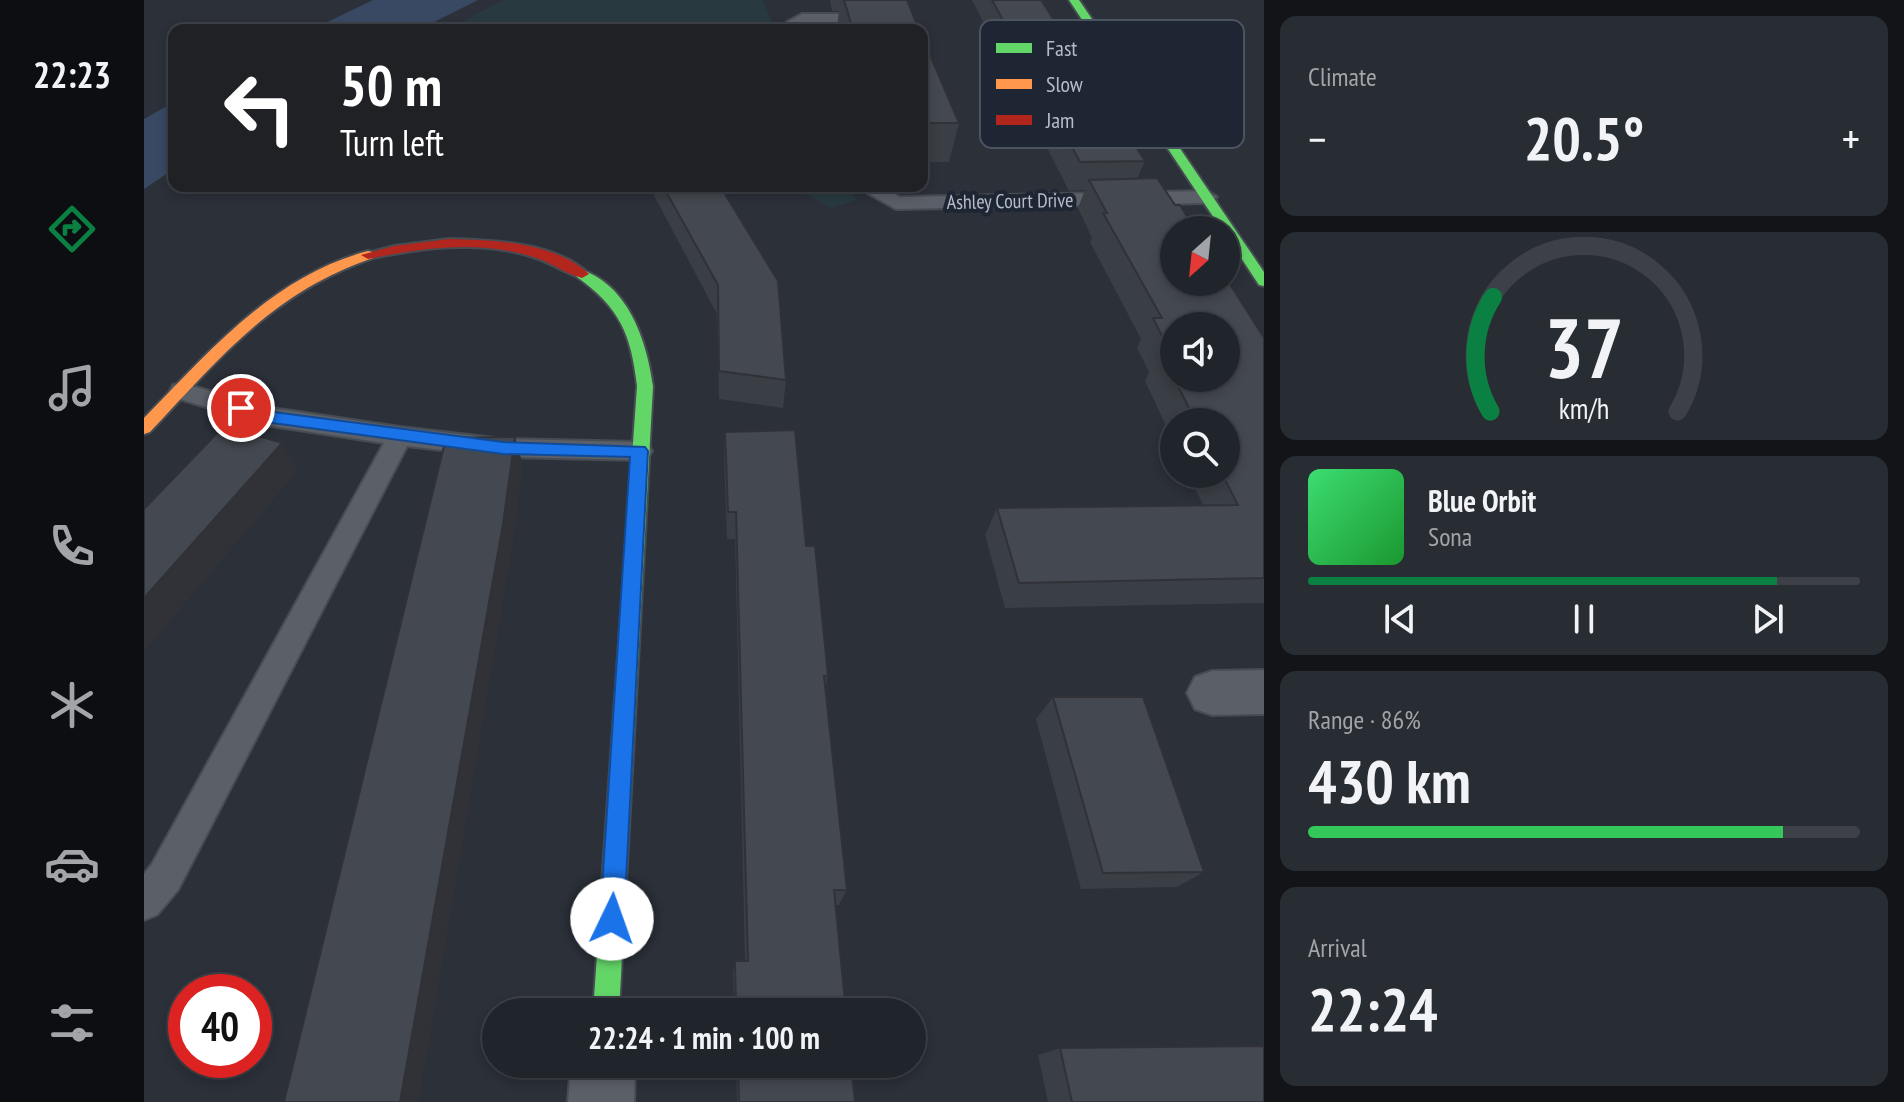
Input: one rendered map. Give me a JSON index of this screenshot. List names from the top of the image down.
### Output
{
  "streets": {
    "lane": ["Ashley Court Drive"]
  },
  "legend": ["Fast", "Slow", "Jam"],
  "north": "bottom left",
  "page": {
    "tabs": "22:23",
    "tile": [
      "Climate",
      ["Range · 86%", "430 km"],
      ["Arrival", "22:24"]
    ],
    "turn": ["50 m", "Turn left"],
    "heat": ["−", "20.5°", "+"],
    "song": ["Blue Orbit", "Sona"],
    "limit": "40",
    "trip": "22:24 · 1 min · 100 m",
    "gauge": ["37", "km/h"]
  }
}
